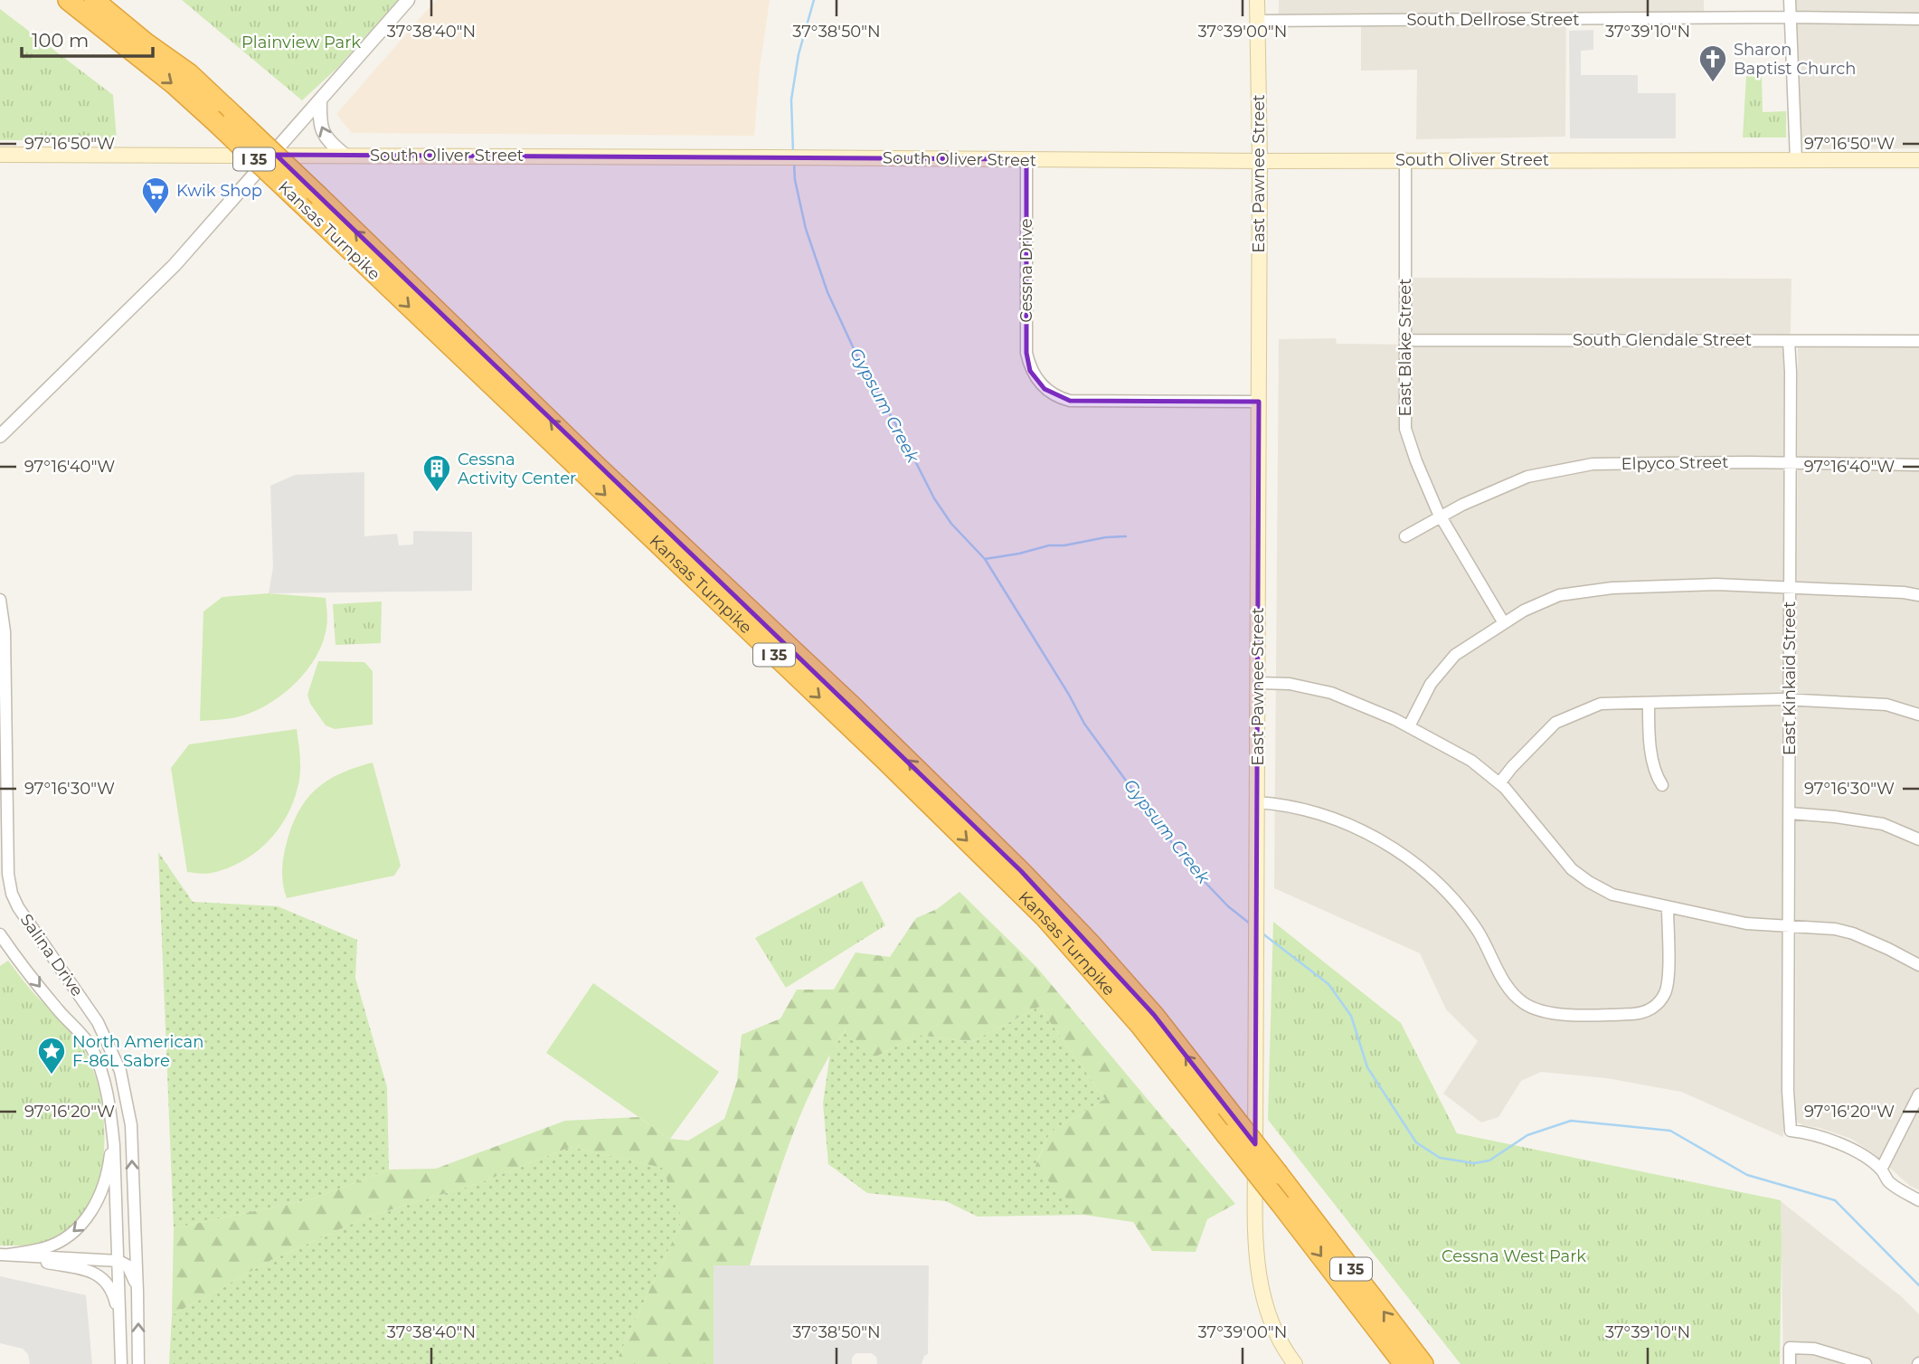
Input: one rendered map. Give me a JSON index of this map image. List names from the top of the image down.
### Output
{
  "streets": {
    "highway": ["I 35", "Kansas Turnpike"],
    "main road": ["South Oliver Street", "East Pawnee Street"],
    "street": [
      "South Dellrose Street",
      "Cessna Drive",
      "South Glendale Street",
      "East Blake Street",
      "Elpyco Street",
      "East Kinkaid Street",
      "Salina Drive"
    ]
  },
  "crossings": [
    ["South Dellrose Street", "East Pawnee Street"],
    ["South Oliver Street", "East Pawnee Street"],
    ["South Oliver Street", "Cessna Drive"],
    ["South Oliver Street", "East Blake Street"],
    ["East Pawnee Street", "Cessna Drive"],
    ["South Glendale Street", "East Blake Street"],
    ["South Glendale Street", "East Kinkaid Street"],
    ["East Blake Street", "Elpyco Street"],
    ["Elpyco Street", "East Kinkaid Street"]
  ],
  "water": ["Gypsum Creek"],
  "parks": ["Plainview Park", "Cessna West Park"],
  "places": {
    "church": ["Sharon Baptist Church"],
    "supermarket": ["Kwik Shop"],
    "building": ["Cessna Activity Center"],
    "place": ["North American F-86L Sabre"]
  },
  "scale_bar": "100 m",
  "coordinates": [
    "37°38'40\"N",
    "37°38'50\"N",
    "37°39'00\"N",
    "37°39'10\"N",
    "97°16'50\"W",
    "97°16'40\"W",
    "97°16'30\"W",
    "97°16'20\"W"
  ]
}
